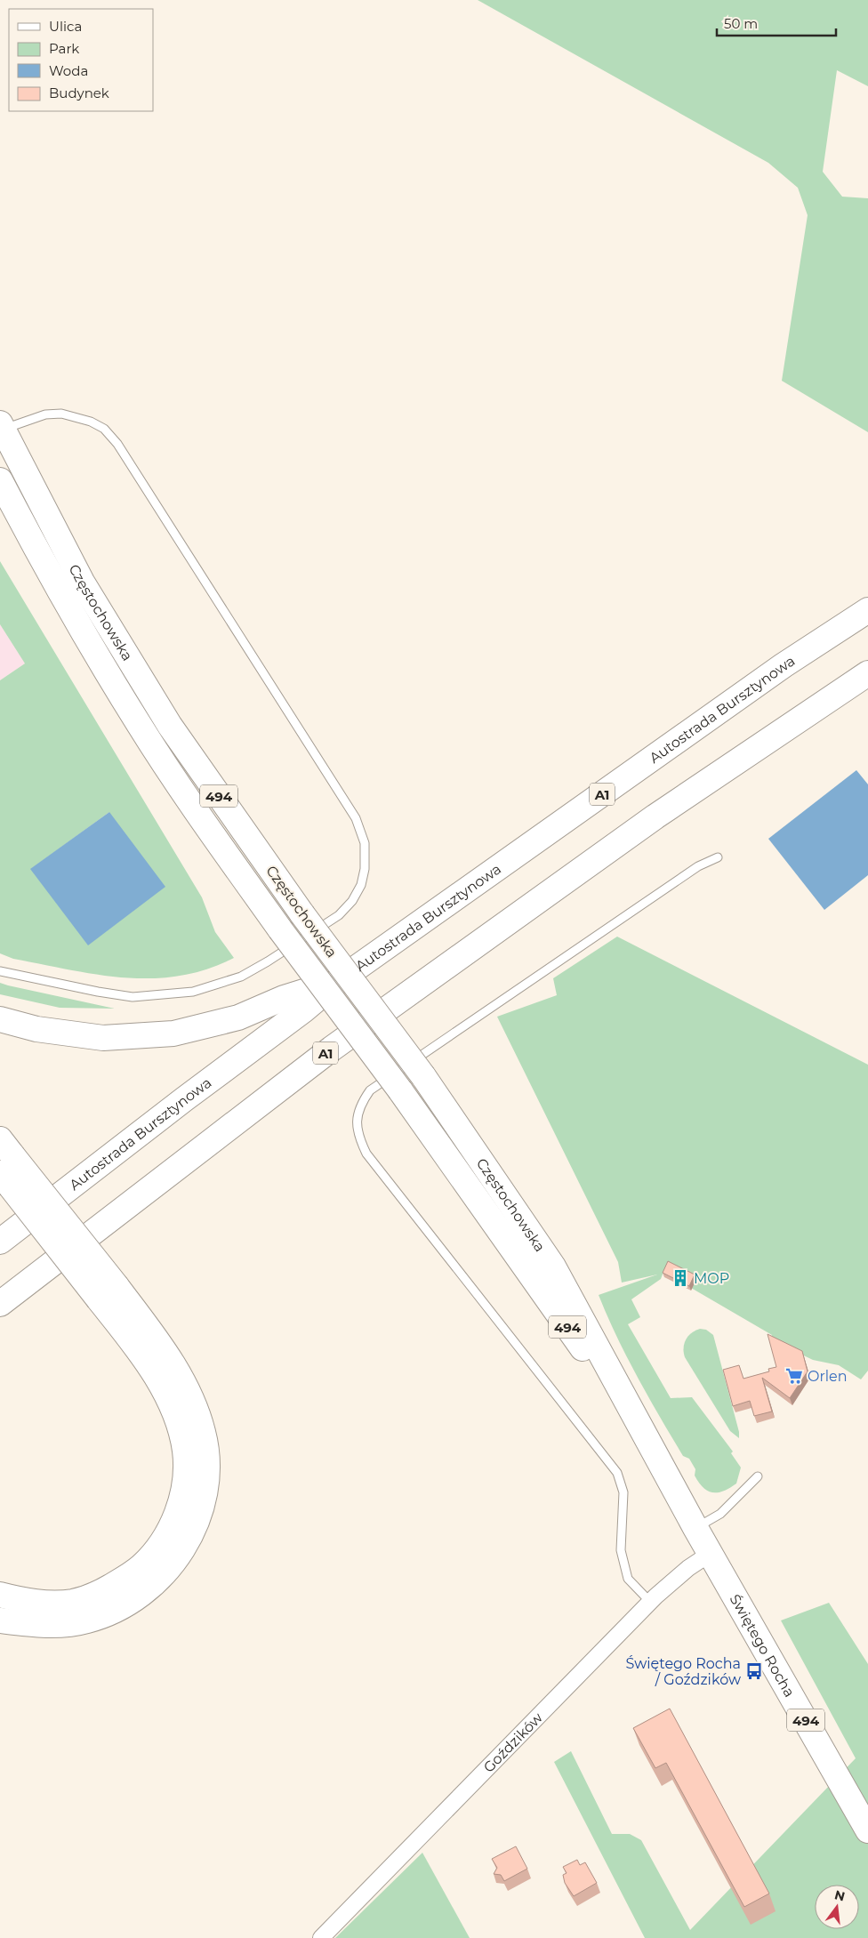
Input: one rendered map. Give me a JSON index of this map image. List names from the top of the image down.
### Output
{
  "streets": {
    "main road": [
      "Częstochowska",
      "Autostrada Bursztynowa",
      "A1",
      "494",
      "Świętego Rocha"
    ],
    "street": ["Goździków"]
  },
  "crossings": [
    ["Częstochowska", "Świętego Rocha"],
    ["Częstochowska", "Goździków"],
    ["Świętego Rocha", "Goździków"]
  ],
  "places": {
    "building": ["MOP"],
    "supermarket": ["Orlen"],
    "bus stop": ["Świętego Rocha / Goździków"]
  },
  "legend": [
    "Ulica",
    "Park",
    "Woda",
    "Budynek"
  ],
  "scale_bar": "50 m",
  "north": "top"
}
